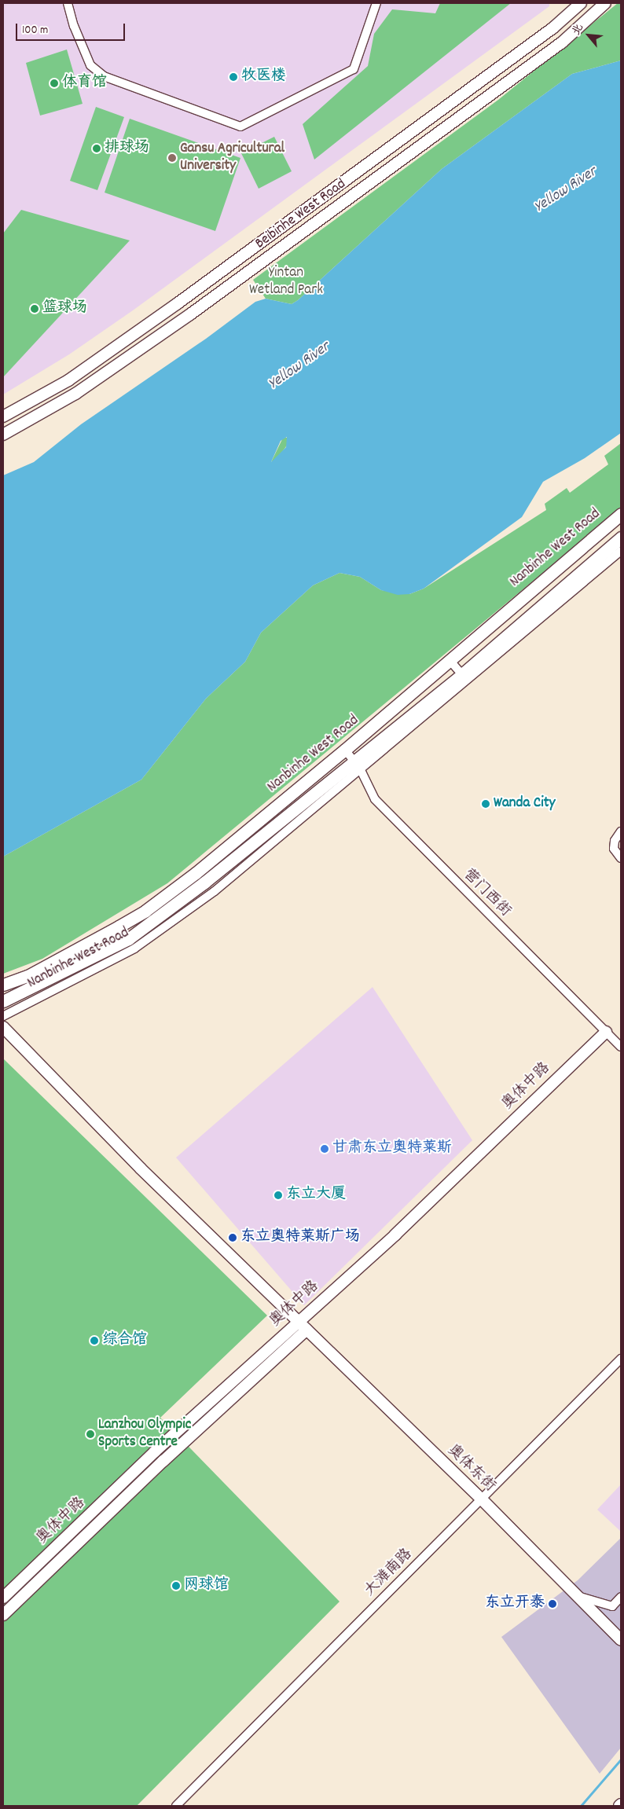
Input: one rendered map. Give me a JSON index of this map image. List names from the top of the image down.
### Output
{
  "streets": {
    "highway": ["Nanbinhe West Road"],
    "main road": ["Beibinhe West Road", "奥体中路", "奥体东街"],
    "street": ["营门西街", "大滩南路"]
  },
  "crossings": [
    ["Nanbinhe West Road", "营门西街"],
    ["营门西街", "奥体中路"],
    ["奥体中路", "奥体东街"],
    ["奥体东街", "大滩南路"]
  ],
  "water": ["Yellow River"],
  "parks": ["Yintan Wetland Park"],
  "places": [
    "牧医楼",
    "体育馆",
    "排球场",
    "Gansu Agricultural University",
    "篮球场",
    "Wanda City",
    "甘肃东立奥特莱斯",
    "东立大厦",
    "东立奥特莱斯广场",
    "综合馆",
    "Lanzhou Olympic Sports Centre",
    "网球馆",
    "东立开泰"
  ],
  "scale_bar": "100 m",
  "north": "top left"
}
